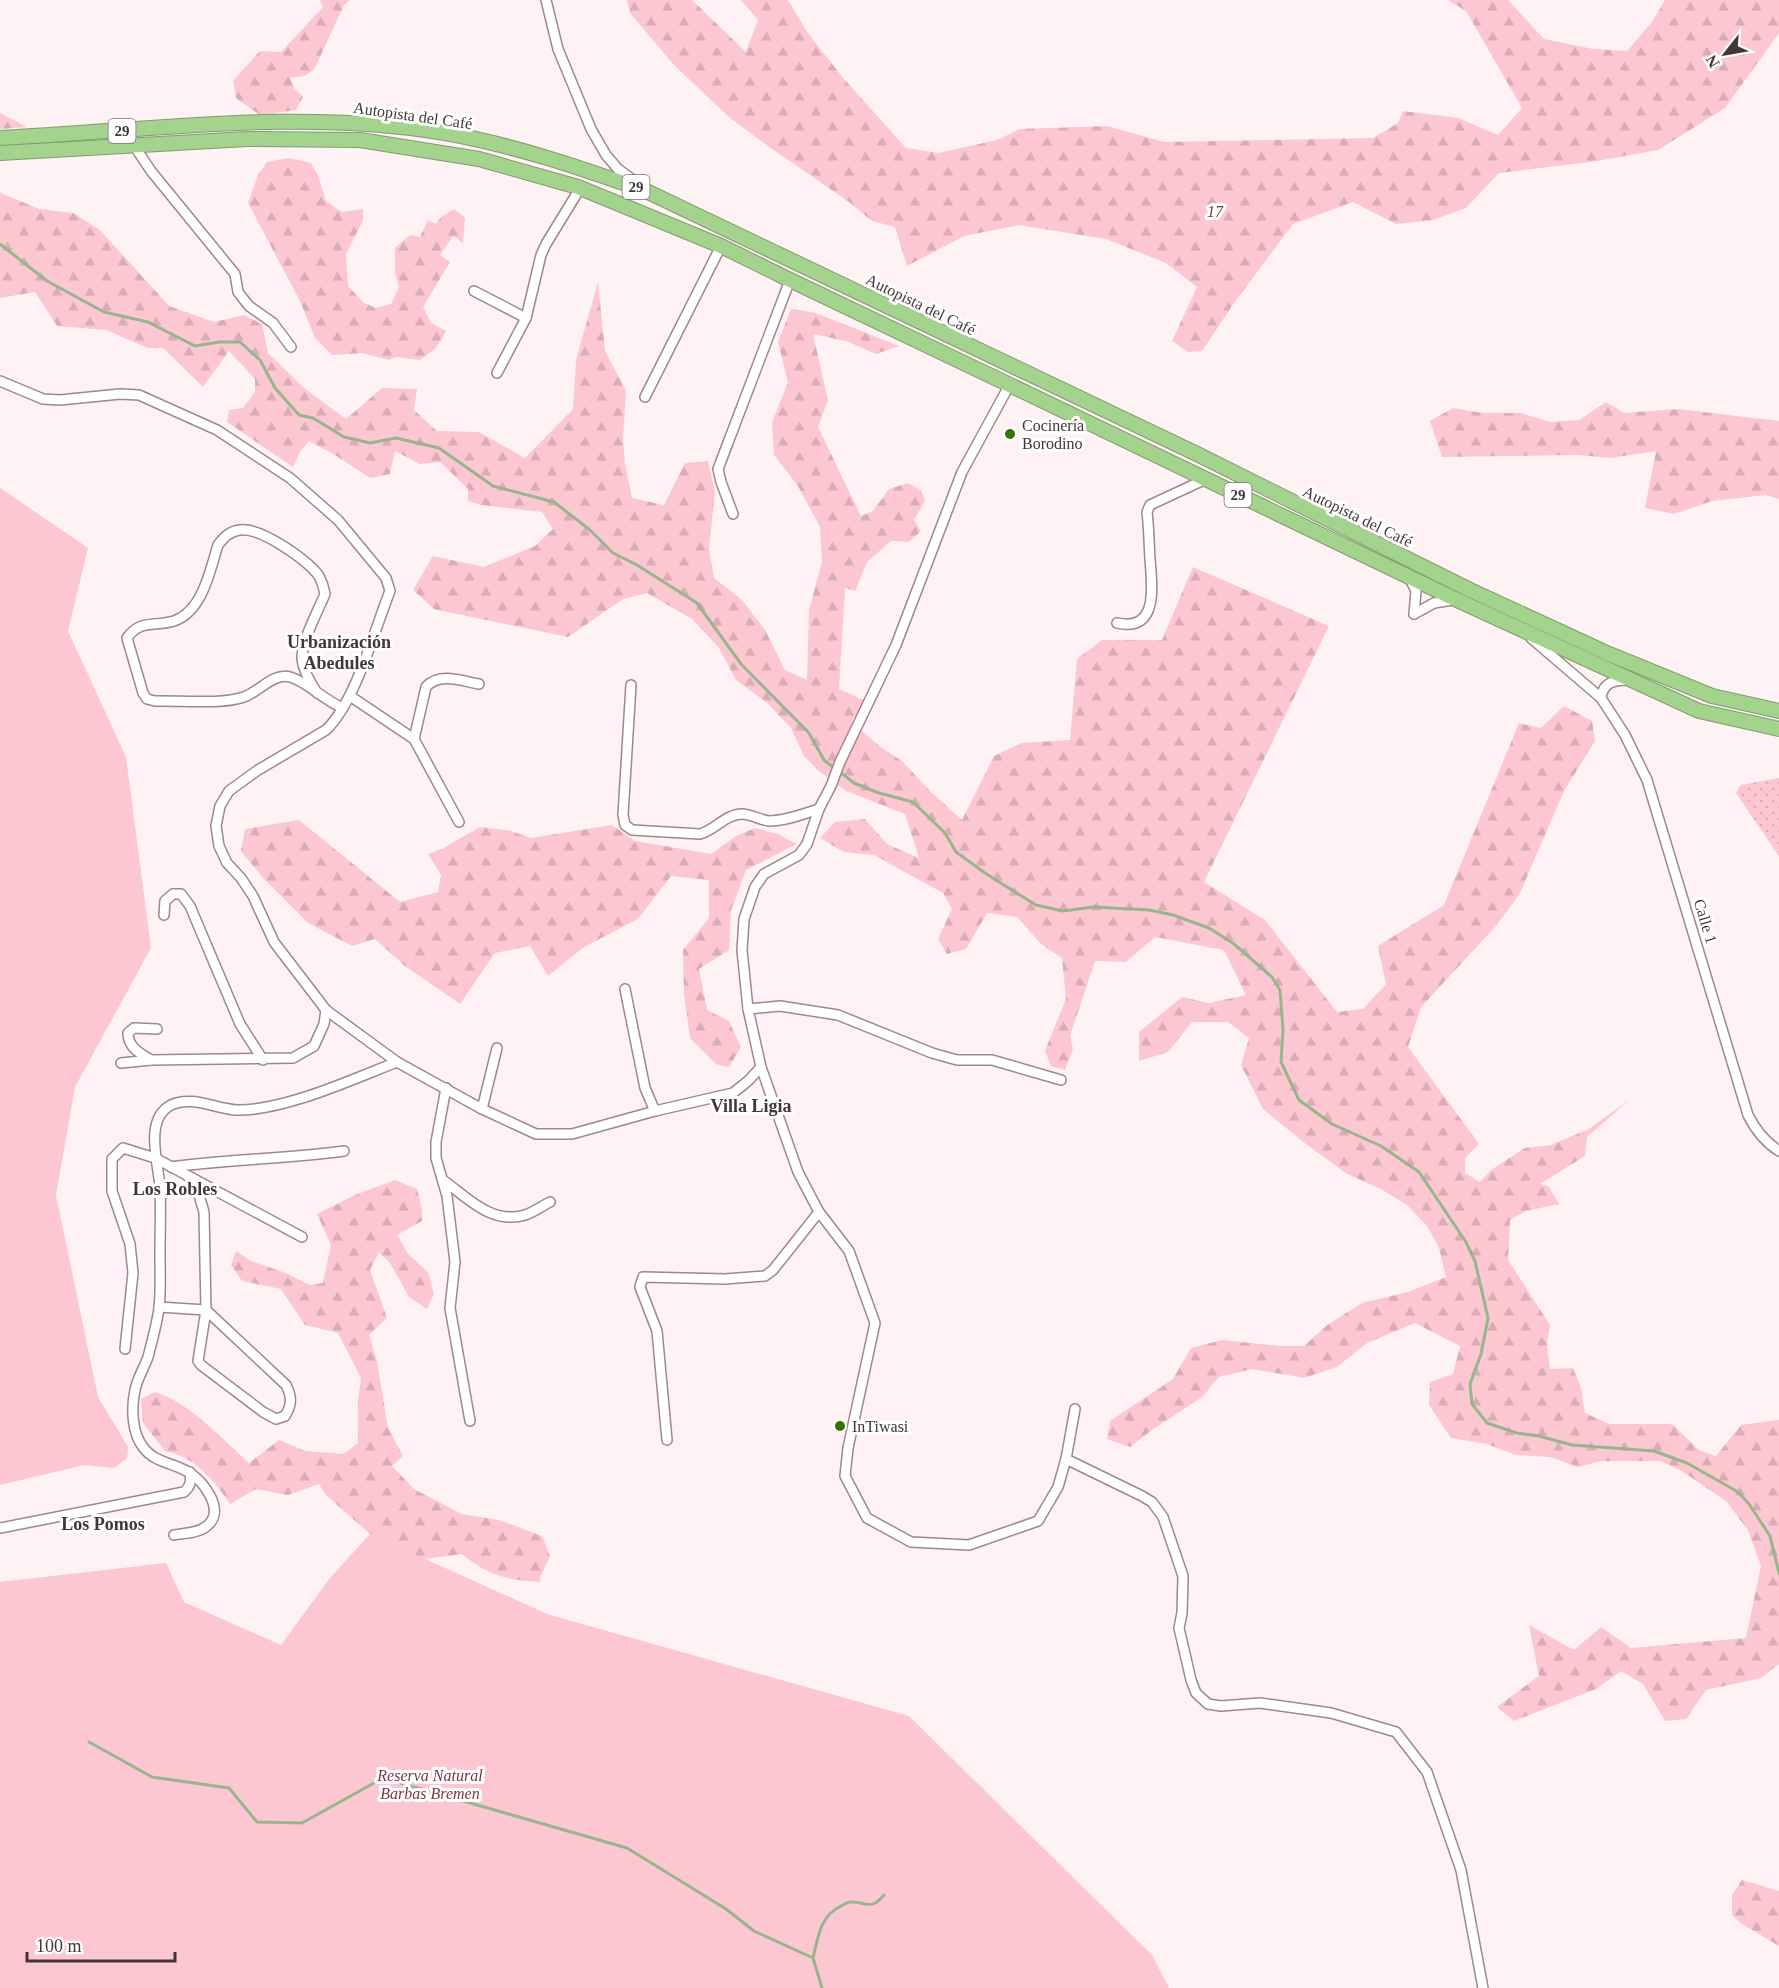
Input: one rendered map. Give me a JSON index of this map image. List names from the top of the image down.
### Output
{
  "streets": {
    "highway": ["Autopista del Café", "29"],
    "street": ["Calle 1"]
  },
  "crossings": [
    ["Autopista del Café", "Calle 1"]
  ],
  "districts": [
    "Urbanización Abedules",
    "Villa Ligia",
    "Los Robles",
    "Los Pomos"
  ],
  "parks": ["17", "Reserva Natural Barbas Bremen"],
  "places": ["Cocinería Borodino", "InTiwasi"],
  "scale_bar": "100 m",
  "north": "bottom left"
}
